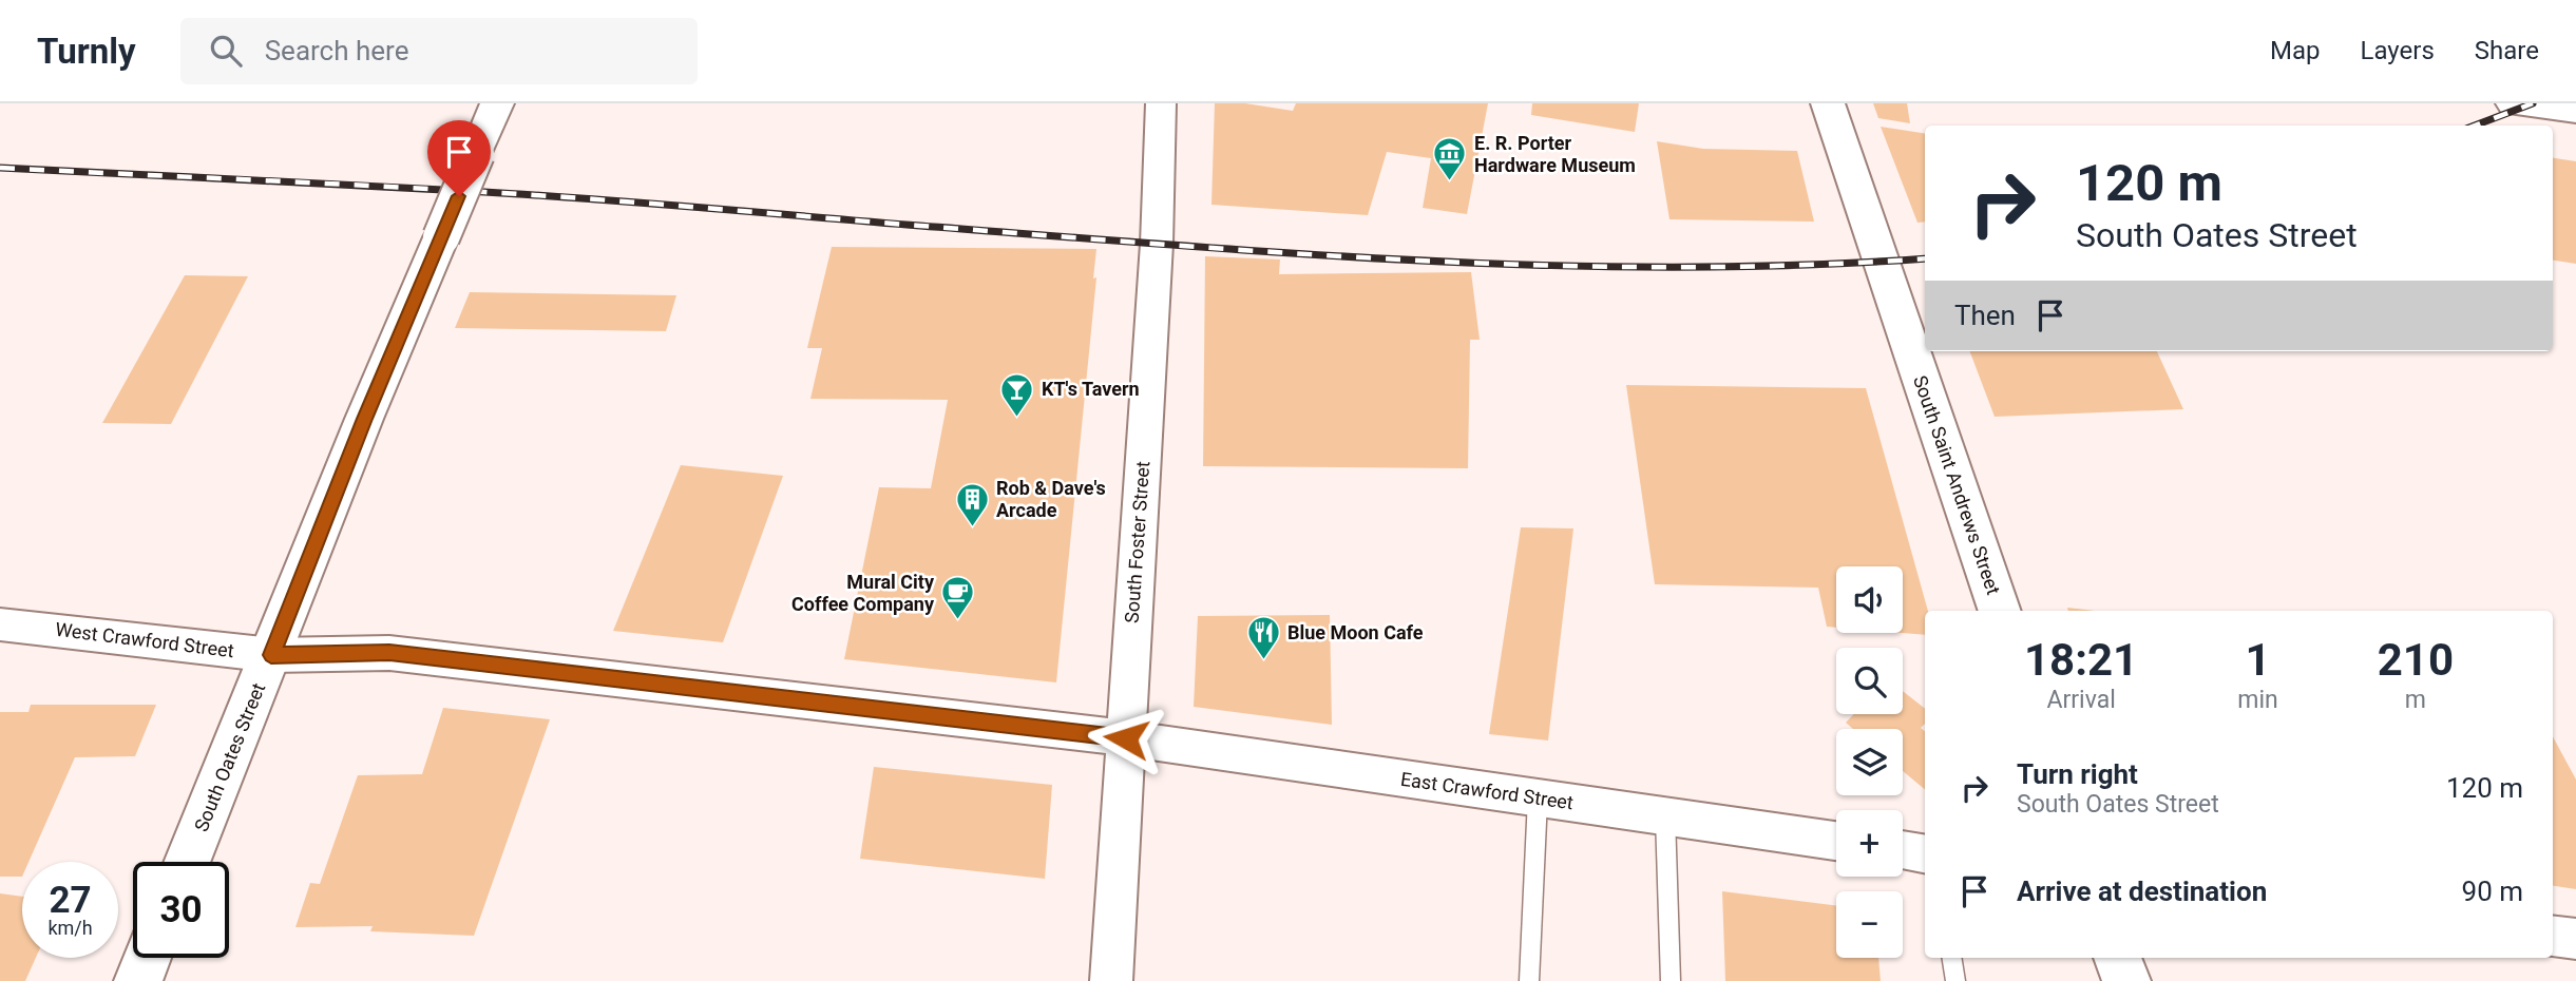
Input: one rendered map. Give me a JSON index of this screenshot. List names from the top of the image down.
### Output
{
  "streets": {
    "main road": ["South Saint Andrews Street", "South Oates Street"],
    "street": ["South Foster Street", "West Crawford Street", "East Crawford Street"]
  },
  "crossings": [
    ["South Foster Street", "West Crawford Street"],
    ["South Foster Street", "East Crawford Street"],
    ["West Crawford Street", "South Oates Street"],
    ["West Crawford Street", "East Crawford Street"]
  ],
  "places": {
    "museum": ["E. R. Porter Hardware Museum"],
    "bar": ["KT's Tavern"],
    "building": ["Rob & Dave's Arcade"],
    "cafe": ["Mural City Coffee Company"],
    "restaurant": ["Blue Moon Cafe"]
  },
  "page": {
    "header": "Turnly",
    "search": "Search here",
    "nav": ["Map", "Layers", "Share"],
    "turn": ["120 m", "South Oates Street"],
    "then": "Then",
    "map_buttons": ["+", "−"],
    "eta": [
      "18:21",
      "Arrival",
      "1",
      "min",
      "210",
      "m"
    ],
    "list": [
      {
        "name": "Turn right",
        "note": "South Oates Street",
        "value": "120 m"
      },
      {
        "name": "Arrive at destination",
        "value": "90 m"
      }
    ],
    "speed": "27 km/h",
    "limit": "30"
  }
}
